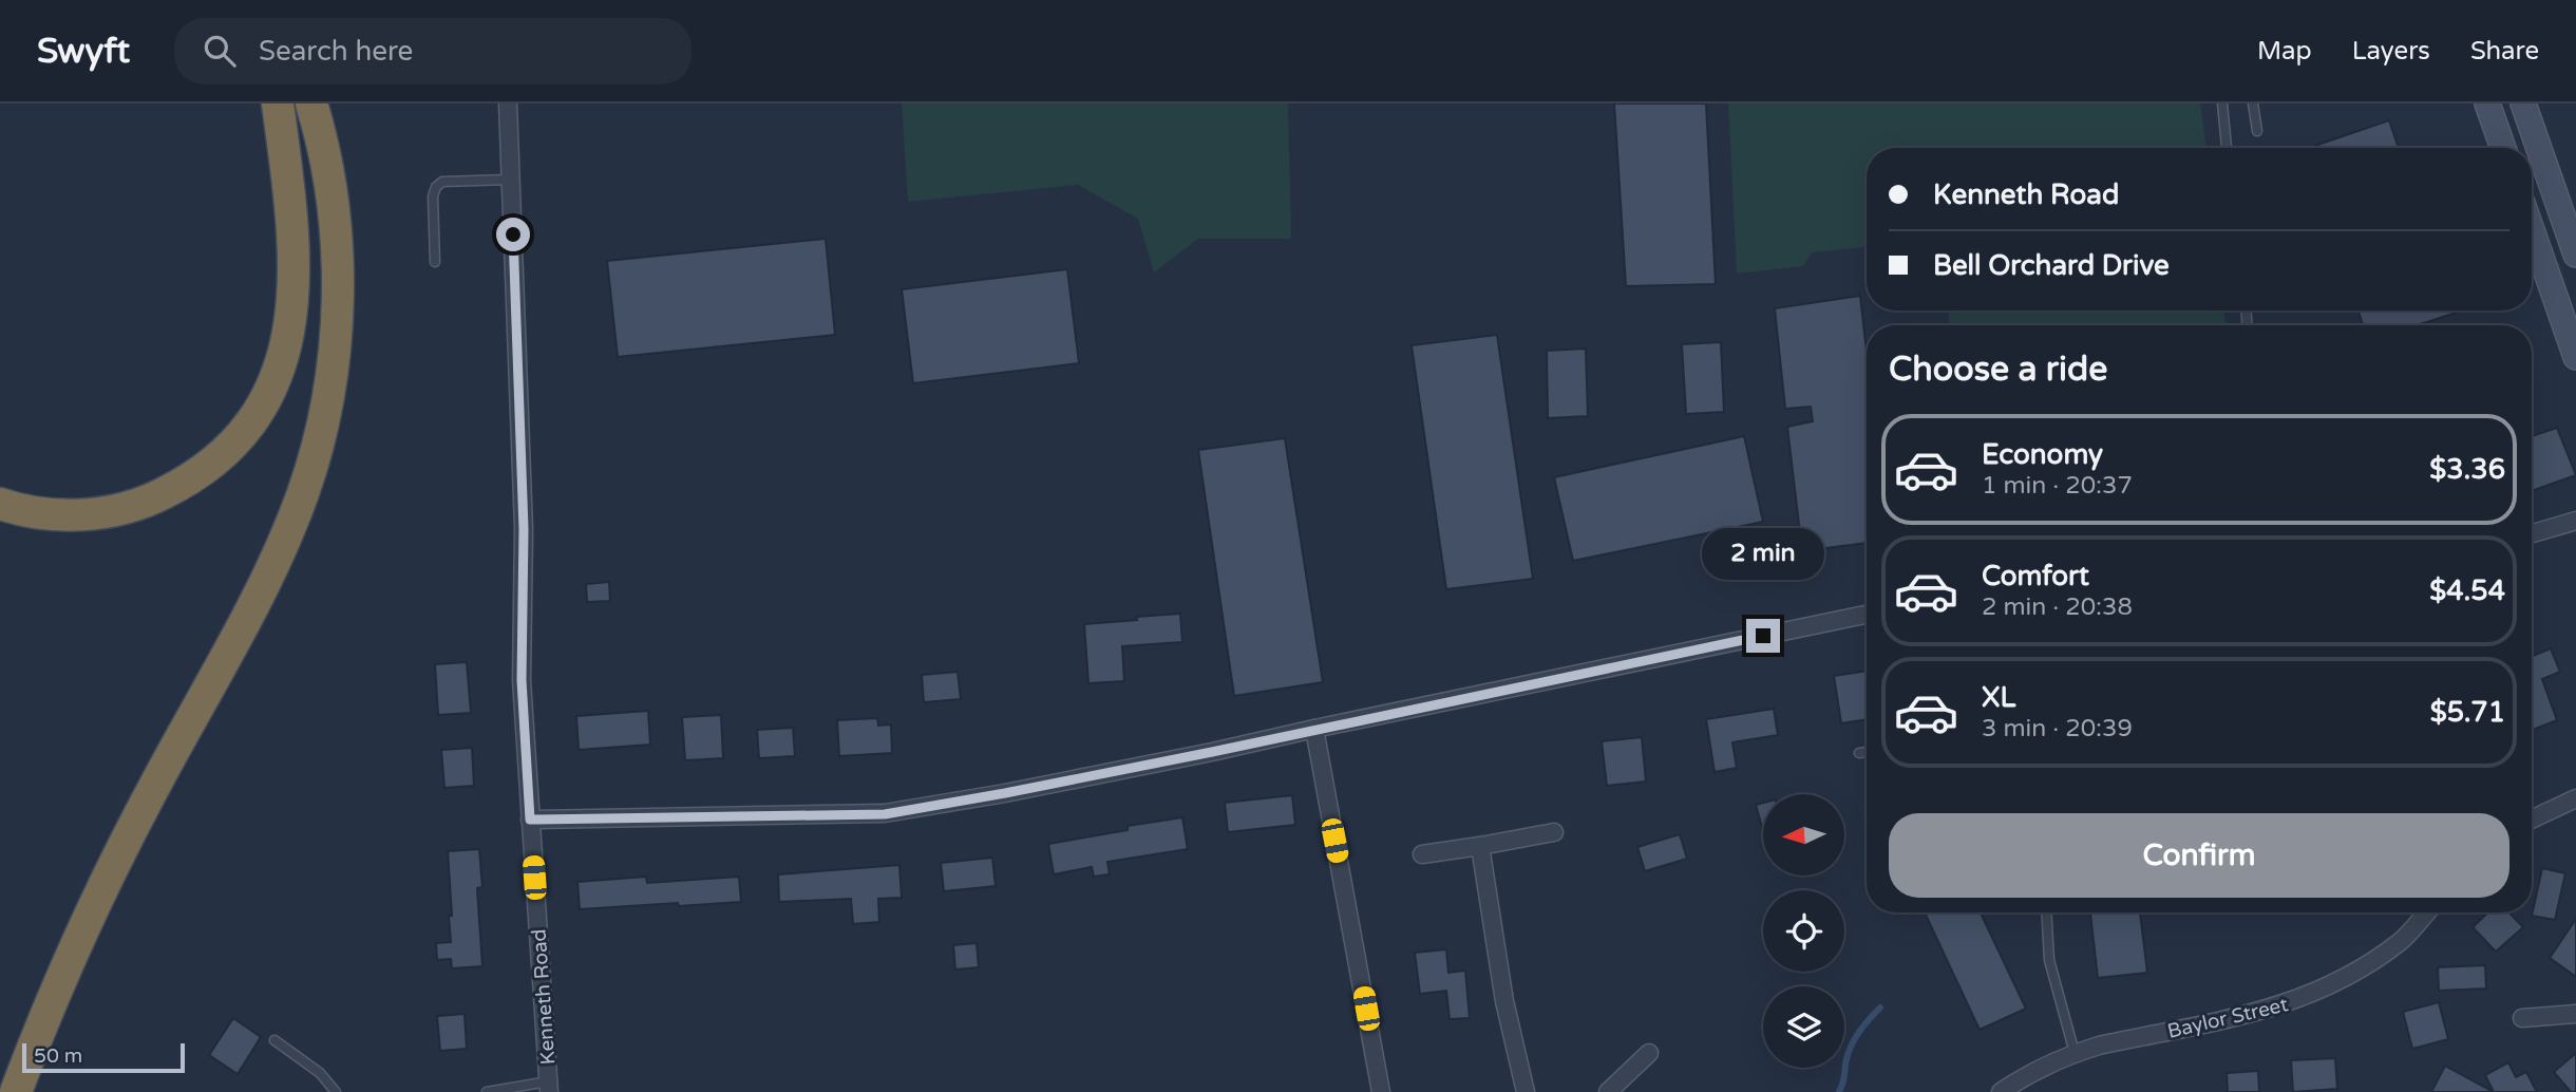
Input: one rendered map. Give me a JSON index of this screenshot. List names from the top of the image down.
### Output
{
  "streets": {
    "street": ["Kenneth Road", "Baylor Street"]
  },
  "scale_bar": "50 m",
  "north": "left",
  "page": {
    "header": "Swyft",
    "search": "Search here",
    "nav": ["Map", "Layers", "Share"],
    "banner": ["Kenneth Road", "Bell Orchard Drive"],
    "heading": "Choose a ride",
    "list": [
      {
        "name": "Economy",
        "note": "1 min · 20:37",
        "value": "$3.36"
      },
      {
        "name": "Comfort",
        "note": "2 min · 20:38",
        "value": "$4.54"
      },
      {
        "name": "XL",
        "note": "3 min · 20:39",
        "value": "$5.71"
      }
    ],
    "bubble": "2 min",
    "buttons": "Confirm",
    "scale": "50 m"
  }
}
